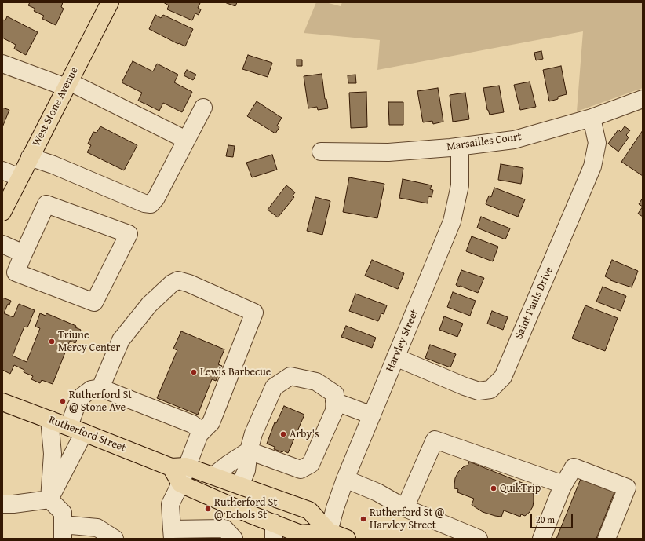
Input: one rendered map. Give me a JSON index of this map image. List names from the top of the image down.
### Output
{
  "streets": {
    "main road": ["West Stone Avenue", "Rutherford Street"],
    "street": ["Marsailles Court", "Saint Pauls Drive", "Harvley Street"]
  },
  "crossings": [
    ["Marsailles Court", "Saint Pauls Drive"],
    ["Marsailles Court", "Harvley Street"],
    ["Saint Pauls Drive", "Harvley Street"],
    ["Harvley Street", "Rutherford Street"]
  ],
  "places": [
    "Triune Mercy Center",
    "Lewis Barbecue",
    "Rutherford St @ Stone Ave",
    "Arby's",
    "QuikTrip",
    "Rutherford St @ Echols St",
    "Rutherford St @ Harvley Street"
  ],
  "scale_bar": "20 m"
}
